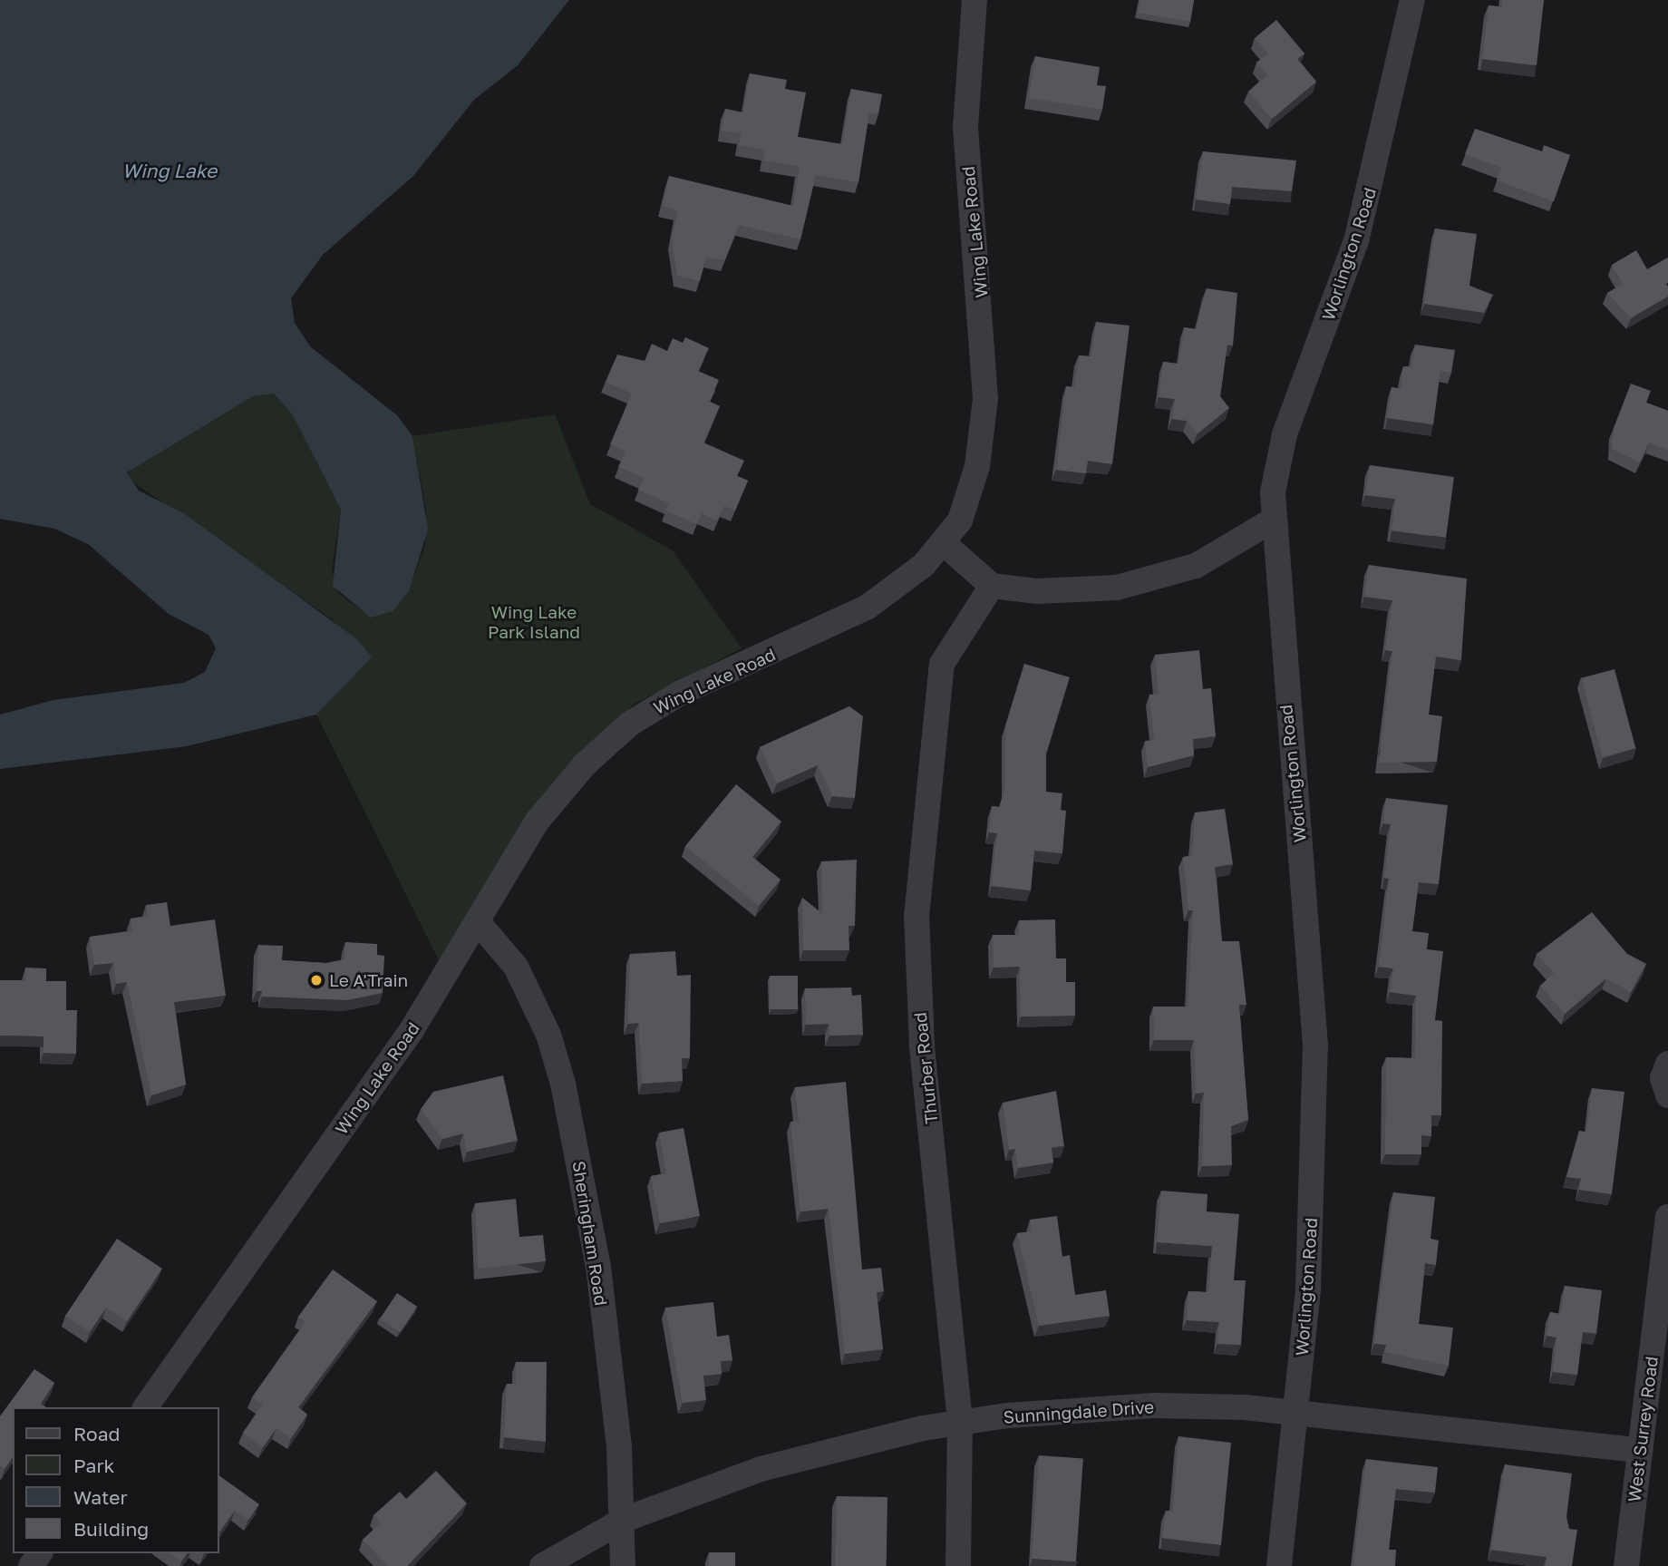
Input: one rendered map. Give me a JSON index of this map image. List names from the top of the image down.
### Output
{
  "streets": {
    "street": [
      "Wing Lake Road",
      "Worlington Road",
      "Thurber Road",
      "Sheringham Road",
      "Sunningdale Drive",
      "West Surrey Road"
    ]
  },
  "crossings": [
    ["Wing Lake Road", "Sheringham Road"],
    ["Worlington Road", "Sunningdale Drive"],
    ["Thurber Road", "Sunningdale Drive"],
    ["Sheringham Road", "Sunningdale Drive"],
    ["Sunningdale Drive", "West Surrey Road"]
  ],
  "water": ["Wing Lake"],
  "parks": ["Wing Lake Park Island"],
  "places": ["Le A'Train"],
  "legend": [
    "Road",
    "Park",
    "Water",
    "Building"
  ]
}
